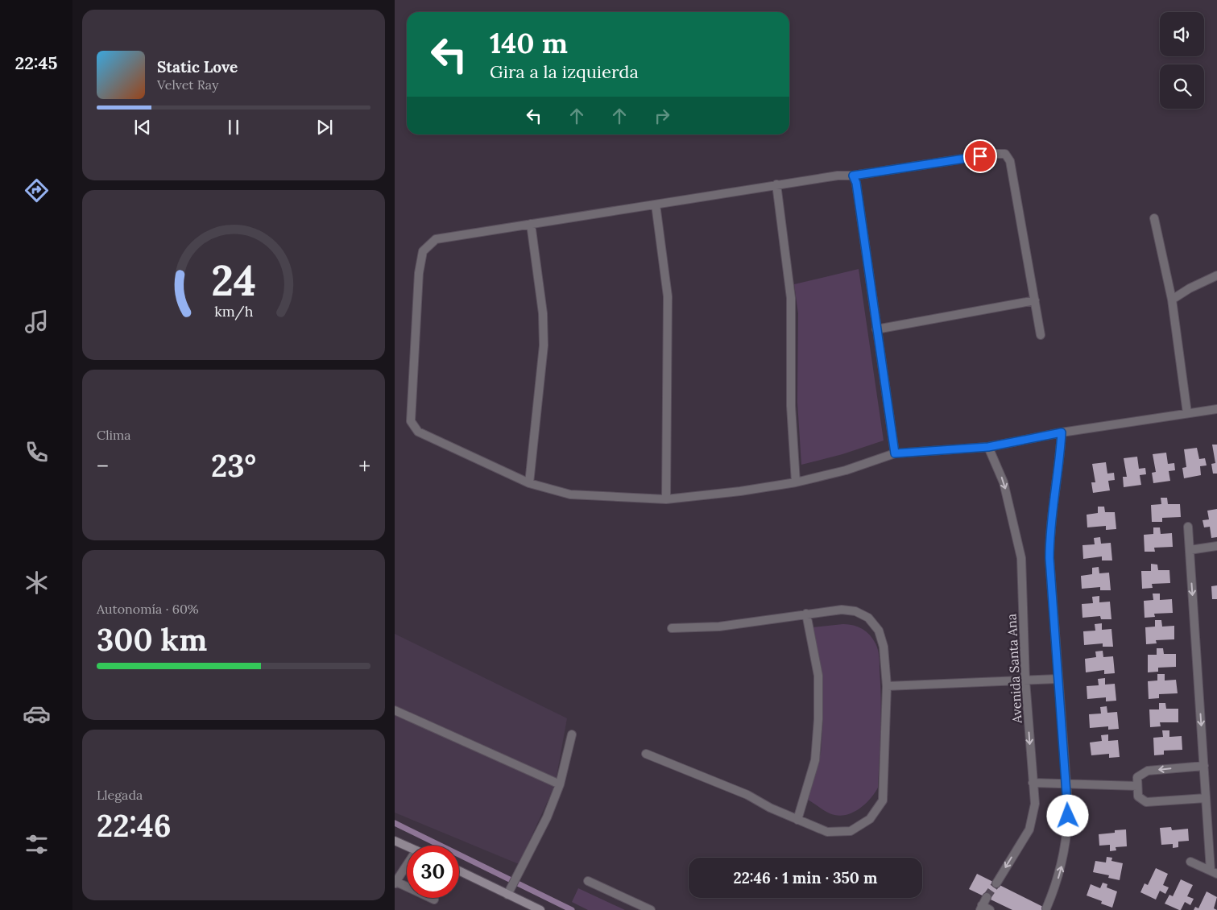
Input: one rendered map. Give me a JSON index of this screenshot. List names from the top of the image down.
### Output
{
  "streets": {
    "street": ["Avenida Santa Ana"]
  },
  "page": {
    "tabs": "22:45",
    "turn": ["140 m", "Gira a la izquierda"],
    "song": ["Static Love", "Velvet Ray"],
    "tile": [
      "Clima",
      ["Autonomía · 60%", "300 km"],
      ["Llegada", "22:46"]
    ],
    "heat": ["−", "23°", "+"],
    "limit": "30",
    "trip": "22:46 · 1 min · 350 m",
    "gauge": ["24", "km/h"]
  }
}
